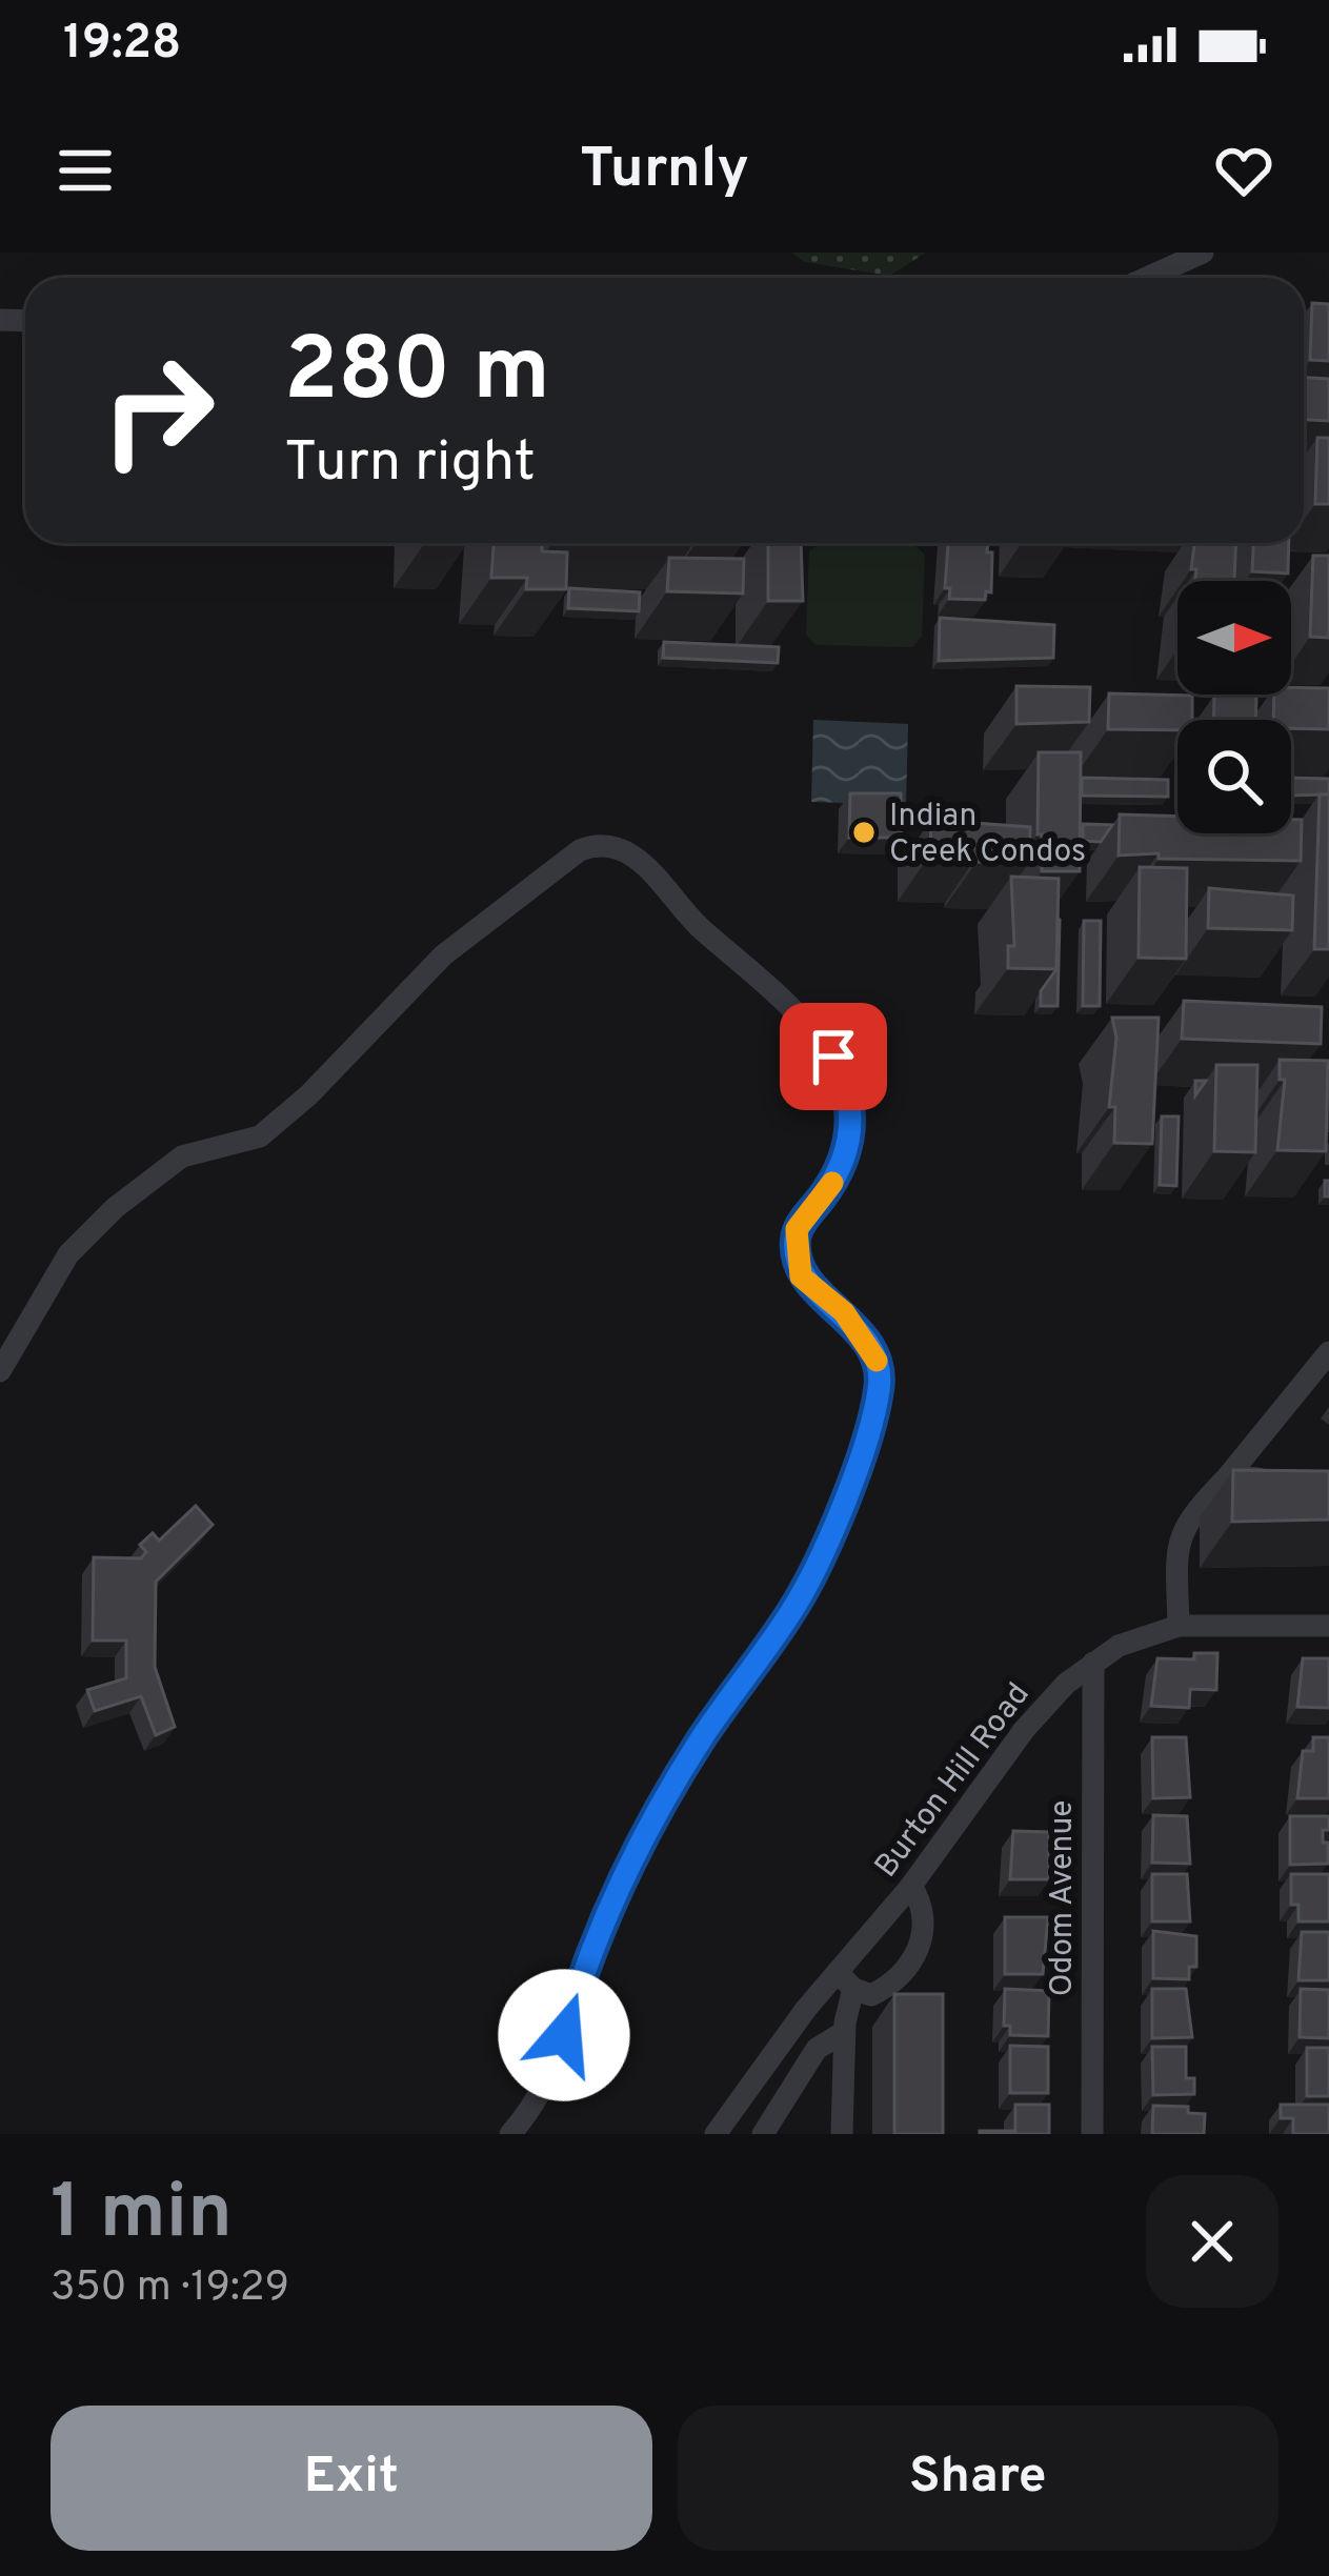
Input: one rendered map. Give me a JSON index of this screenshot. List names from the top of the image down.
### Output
{
  "streets": {
    "street": ["Burton Hill Road", "Odom Avenue"]
  },
  "crossings": [
    ["Burton Hill Road", "Odom Avenue"]
  ],
  "places": ["Indian Creek Condos"],
  "north": "right",
  "page": {
    "status": "19:28",
    "header": "Turnly",
    "turn": ["280 m", "Turn right"],
    "heading": ["1 min", "350 m · 19:29"],
    "buttons": ["Exit", "Share"]
  }
}
